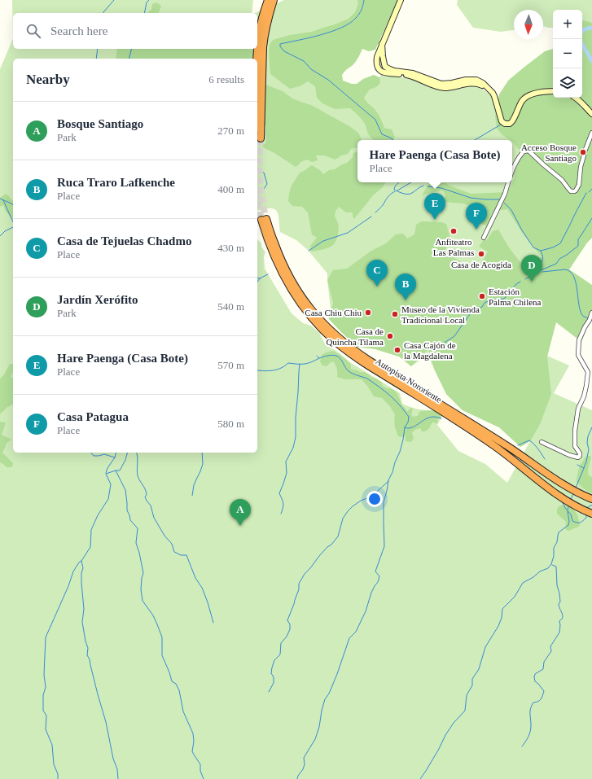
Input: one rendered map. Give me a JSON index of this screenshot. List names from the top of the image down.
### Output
{
  "streets": {
    "highway": ["Autopista Nororiente"]
  },
  "places": [
    "Acceso Bosque Santiago",
    "Anfiteatro Las Palmas",
    "Casa de Acogida",
    "Estación Palma Chilena",
    "Casa Chiu Chiu",
    "Museo de la Vivienda Tradicional Local",
    "Casa de Quincha Tilama",
    "Casa Cajón de la Magdalena"
  ],
  "north": "bottom",
  "page": {
    "map_buttons": ["+", "−"],
    "search": "Search here",
    "heading": ["Nearby", "6 results"],
    "list": [
      {
        "mark": "A",
        "name": "Bosque Santiago",
        "note": "Park",
        "value": "270 m"
      },
      {
        "mark": "B",
        "name": "Ruca Traro Lafkenche",
        "note": "Place",
        "value": "400 m"
      },
      {
        "mark": "C",
        "name": "Casa de Tejuelas Chadmo",
        "note": "Place",
        "value": "430 m"
      },
      {
        "mark": "D",
        "name": "Jardín Xerófito",
        "note": "Park",
        "value": "540 m"
      },
      {
        "mark": "E",
        "name": "Hare Paenga (Casa Bote)",
        "note": "Place",
        "value": "570 m"
      },
      {
        "mark": "F",
        "name": "Casa Patagua",
        "note": "Place",
        "value": "580 m"
      }
    ],
    "popup": ["Hare Paenga (Casa Bote)", "Place"],
    "pins": [
      "E",
      "F",
      "D",
      "C",
      "B",
      "A"
    ]
  }
}
